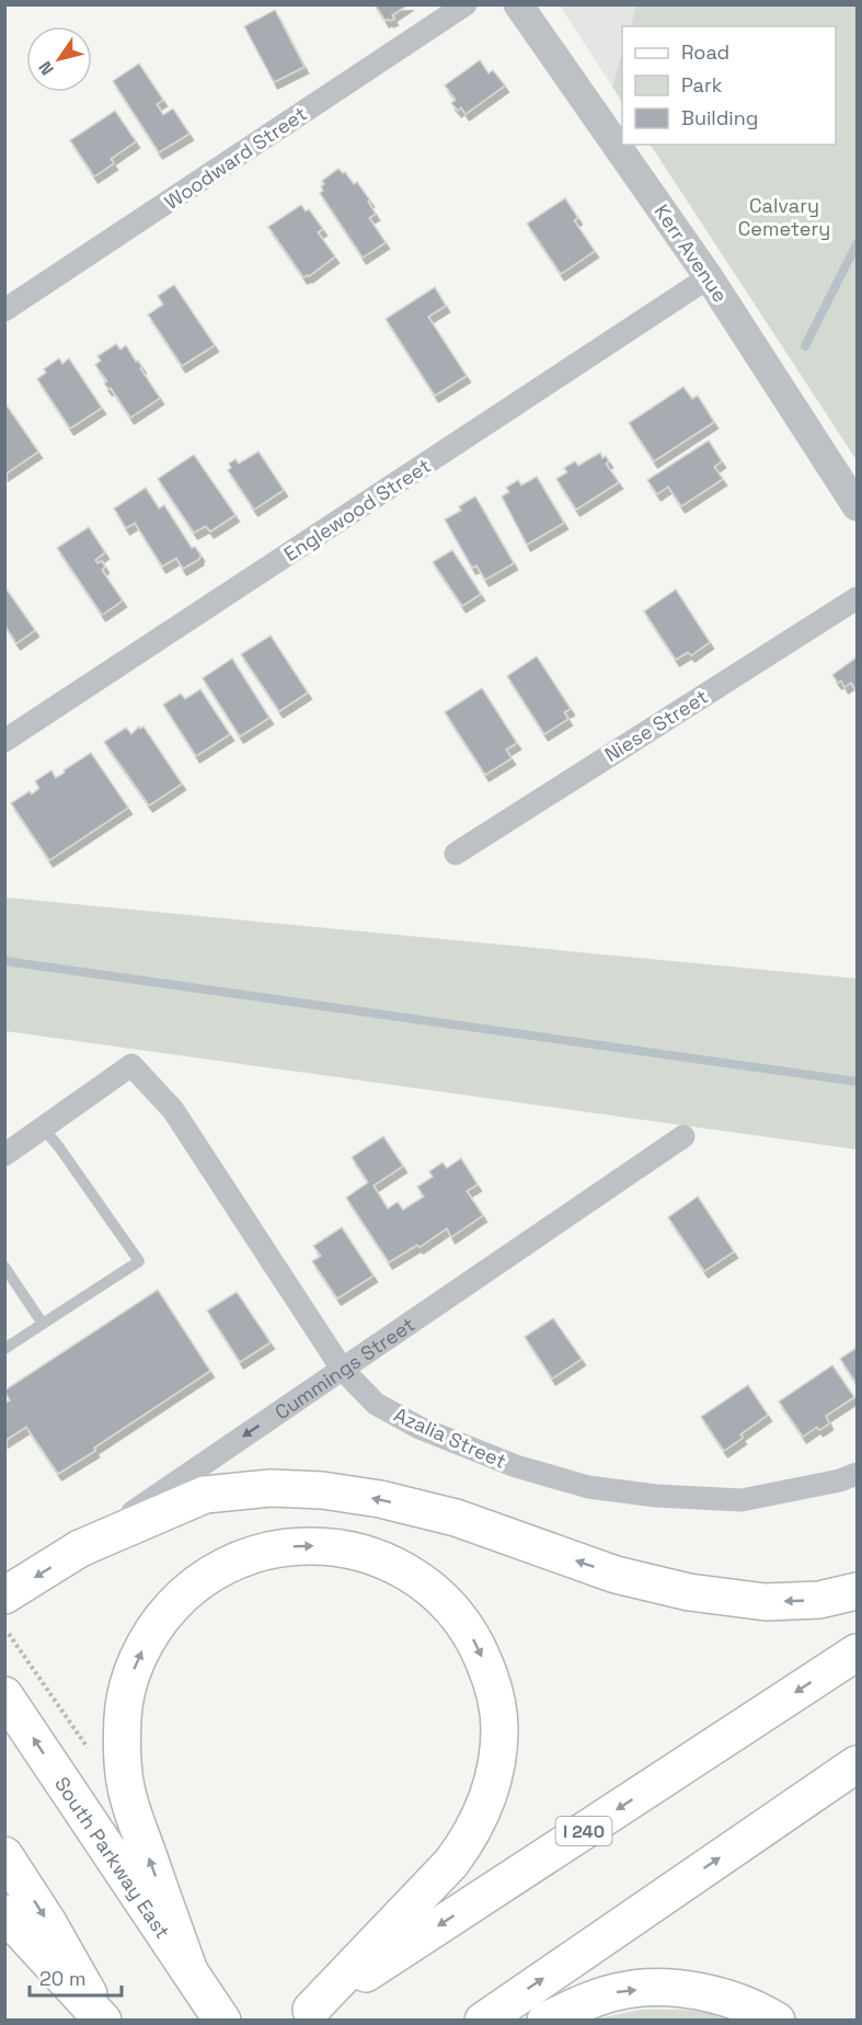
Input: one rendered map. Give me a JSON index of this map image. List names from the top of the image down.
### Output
{
  "streets": {
    "main road": ["Cummings Street", "I 240", "South Parkway East"],
    "street": [
      "Woodward Street",
      "Kerr Avenue",
      "Englewood Street",
      "Niese Street",
      "Azalia Street"
    ]
  },
  "crossings": [
    ["Kerr Avenue", "Englewood Street"],
    ["Cummings Street", "Azalia Street"]
  ],
  "one_way": ["Cummings Street"],
  "parks": ["Calvary Cemetery"],
  "legend": ["Road", "Park", "Building"],
  "scale_bar": "20 m",
  "north": "bottom left"
}
